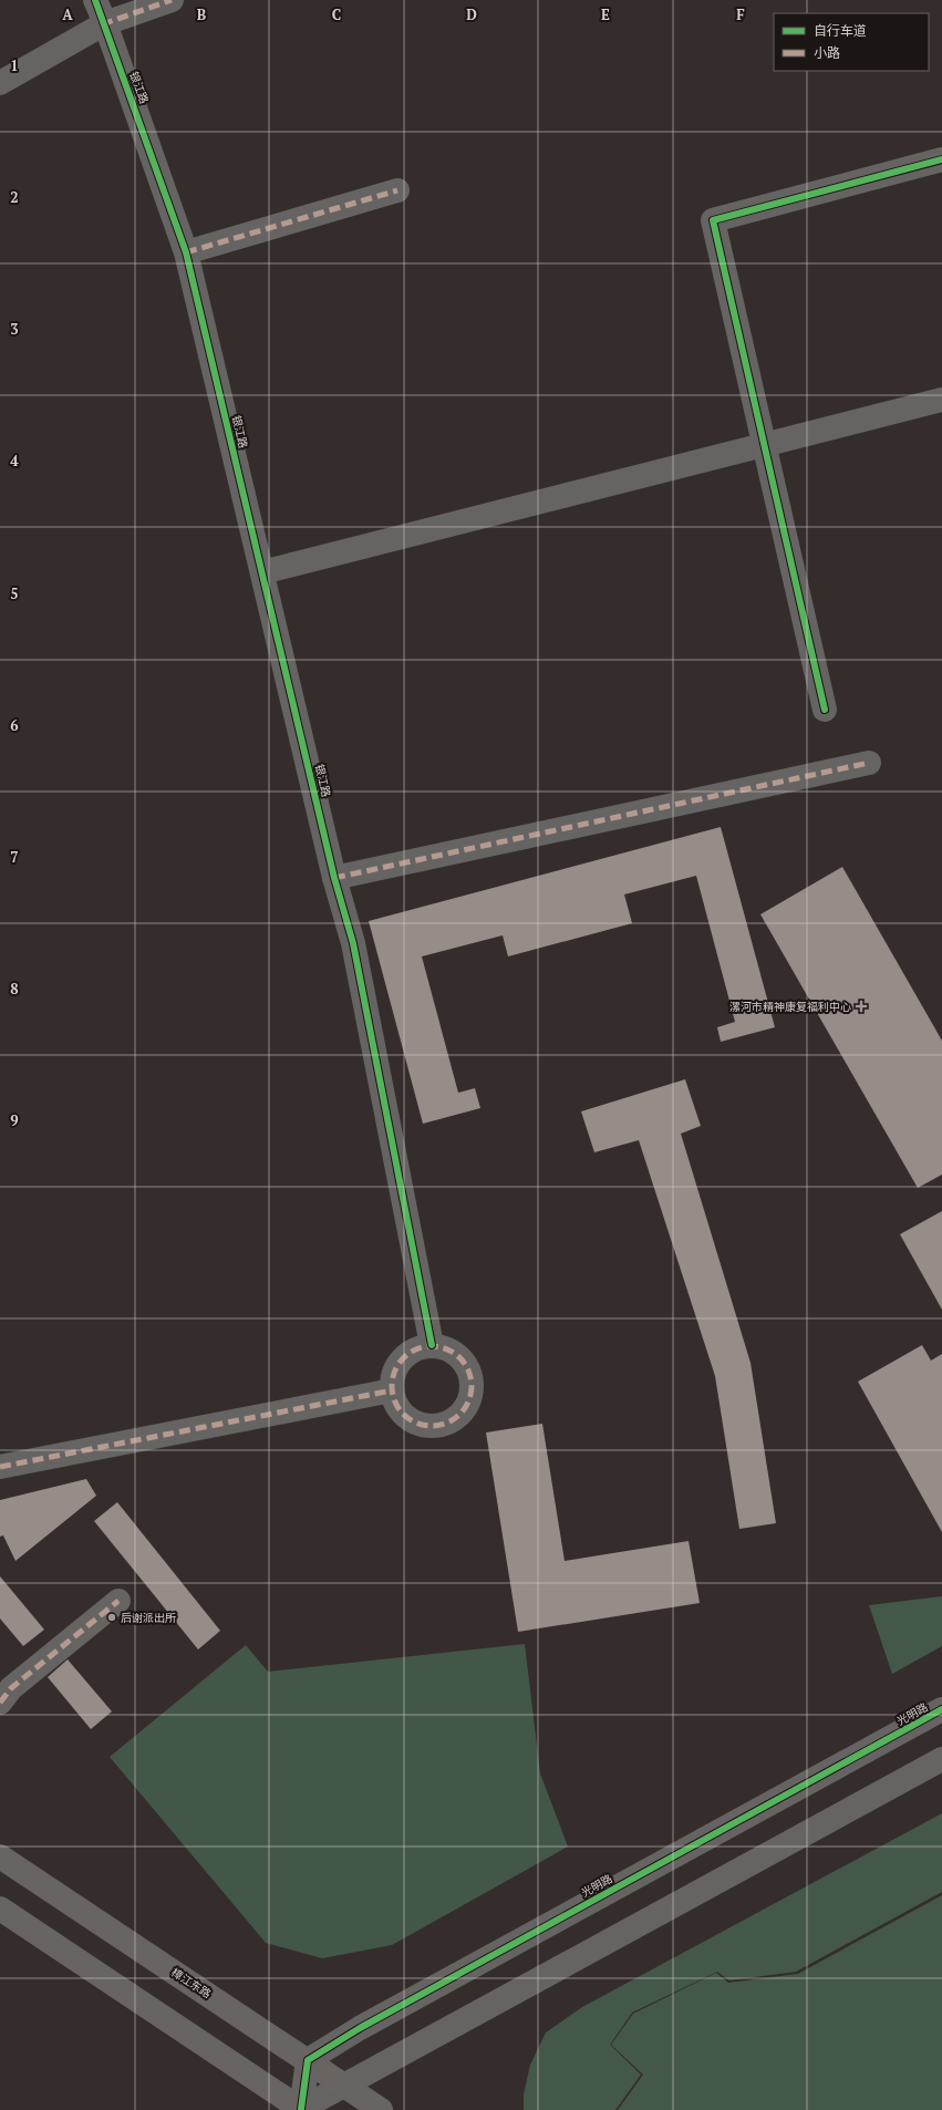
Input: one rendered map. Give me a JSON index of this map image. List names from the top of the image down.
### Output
{
  "streets": {
    "main road": ["樟江东路"],
    "street": ["银江路", "光明路"]
  },
  "crossings": [
    ["光明路", "樟江东路"]
  ],
  "places": {
    "health": ["漯河市精神康复福利中心"],
    "other": ["后谢派出所"]
  },
  "legend": ["自行车道", "小路"],
  "grid": {
    "columns": [
      "A",
      "B",
      "C",
      "D",
      "E",
      "F"
    ],
    "rows": [
      "1",
      "2",
      "3",
      "4",
      "5",
      "6",
      "7",
      "8",
      "9"
    ]
  }
}
